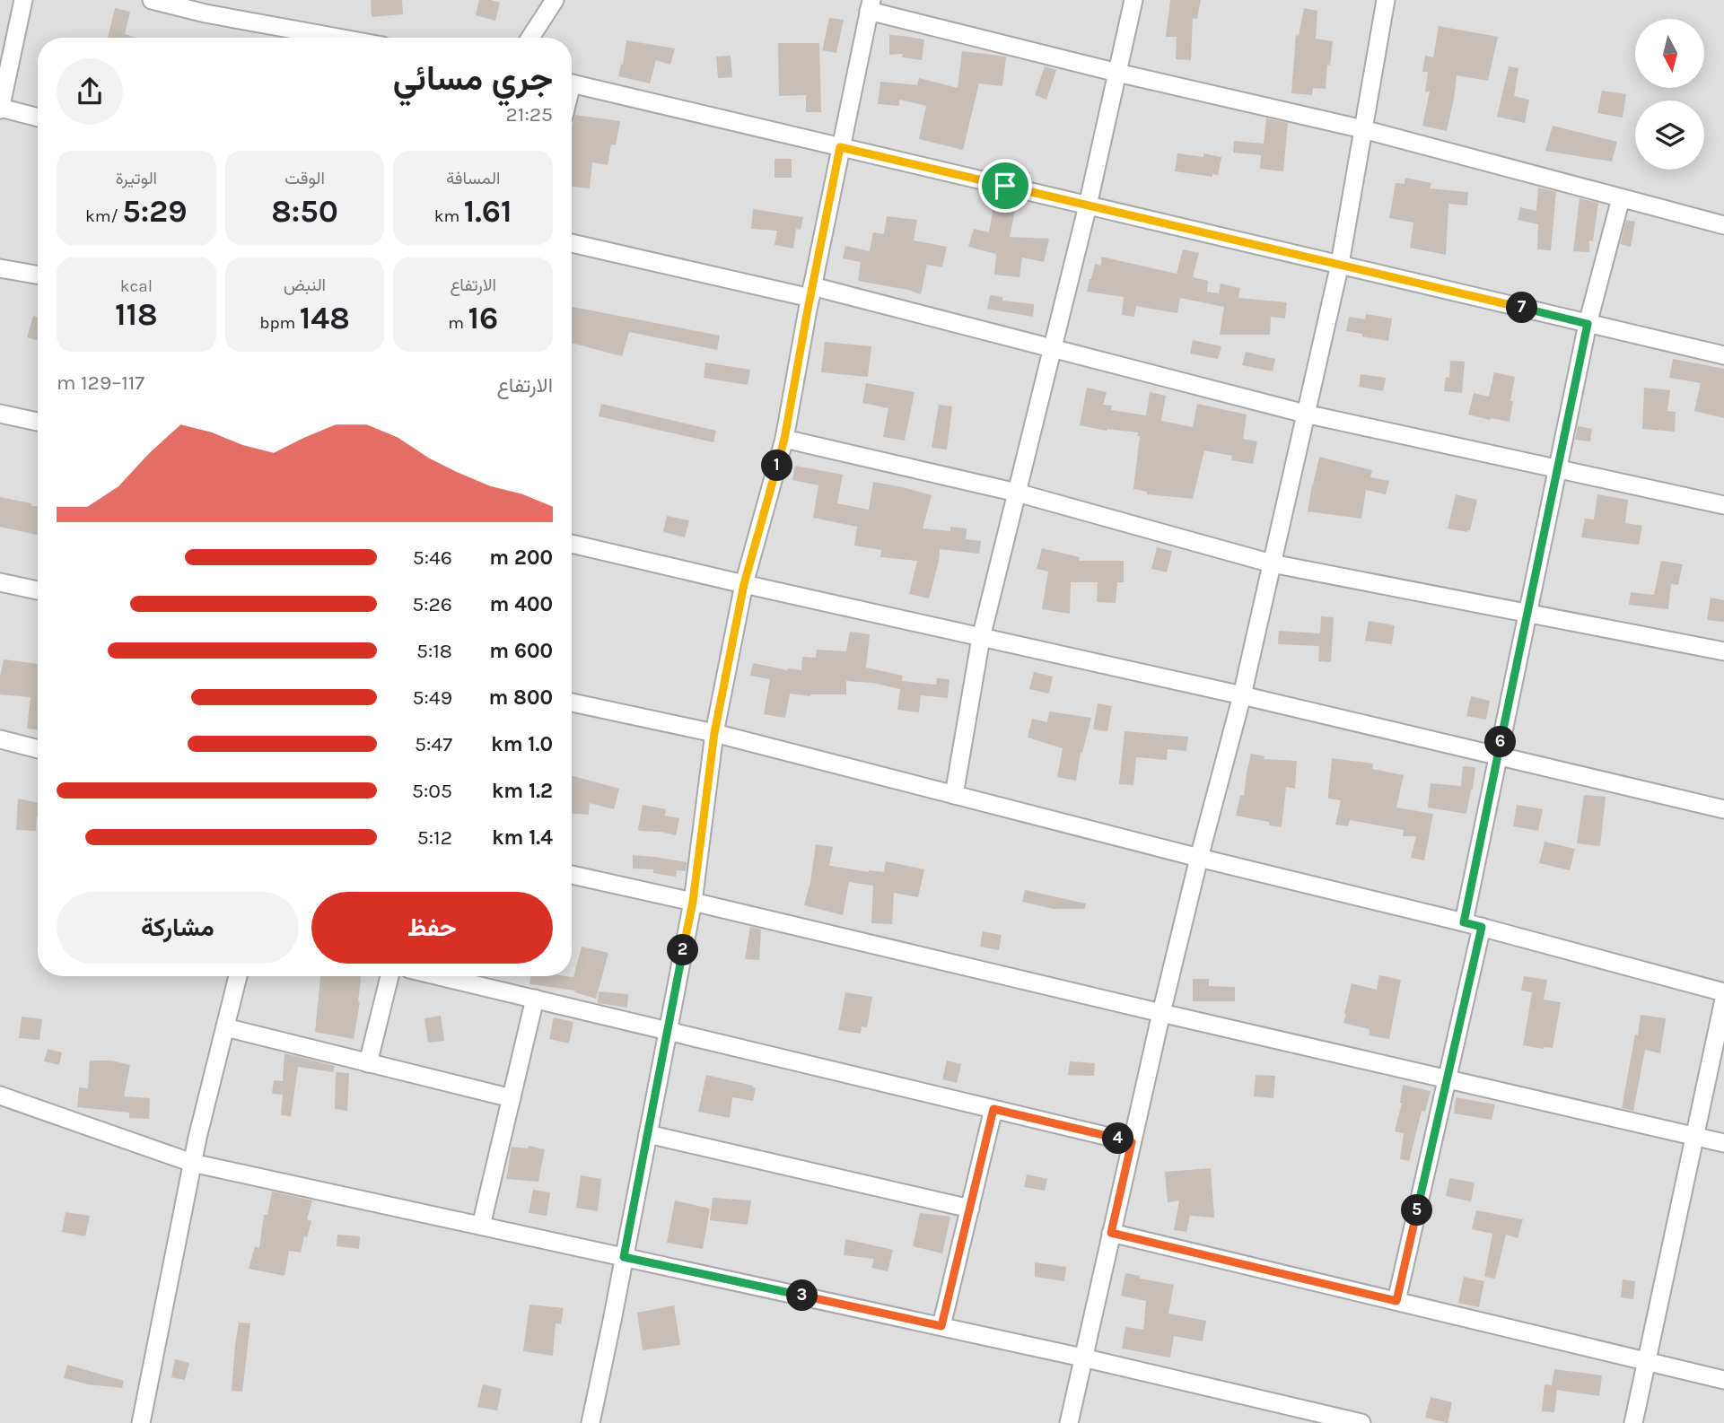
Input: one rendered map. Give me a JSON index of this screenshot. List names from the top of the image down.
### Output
{
  "north": "bottom",
  "page": {
    "heading": ["جري مسائي", "21:25"],
    "stats": [
      ["المسافة", "1.61 km"],
      ["الوقت", "8:50"],
      ["الوتيرة", "5:29 /km"],
      ["الارتفاع", "16 m"],
      ["النبض", "148 bpm"],
      ["kcal", "118"]
    ],
    "pins": [
      "7",
      "1",
      "6",
      "2",
      "4",
      "5",
      "3"
    ],
    "chart": ["الارتفاع", "117–129 m"],
    "list": [
      {
        "name": "200 m",
        "note": "5:46"
      },
      {
        "name": "400 m",
        "note": "5:26"
      },
      {
        "name": "600 m",
        "note": "5:18"
      },
      {
        "name": "800 m",
        "note": "5:49"
      },
      {
        "name": "1.0 km",
        "note": "5:47"
      },
      {
        "name": "1.2 km",
        "note": "5:05"
      },
      {
        "name": "1.4 km",
        "note": "5:12"
      }
    ],
    "buttons": ["حفظ", "مشاركة"]
  }
}
